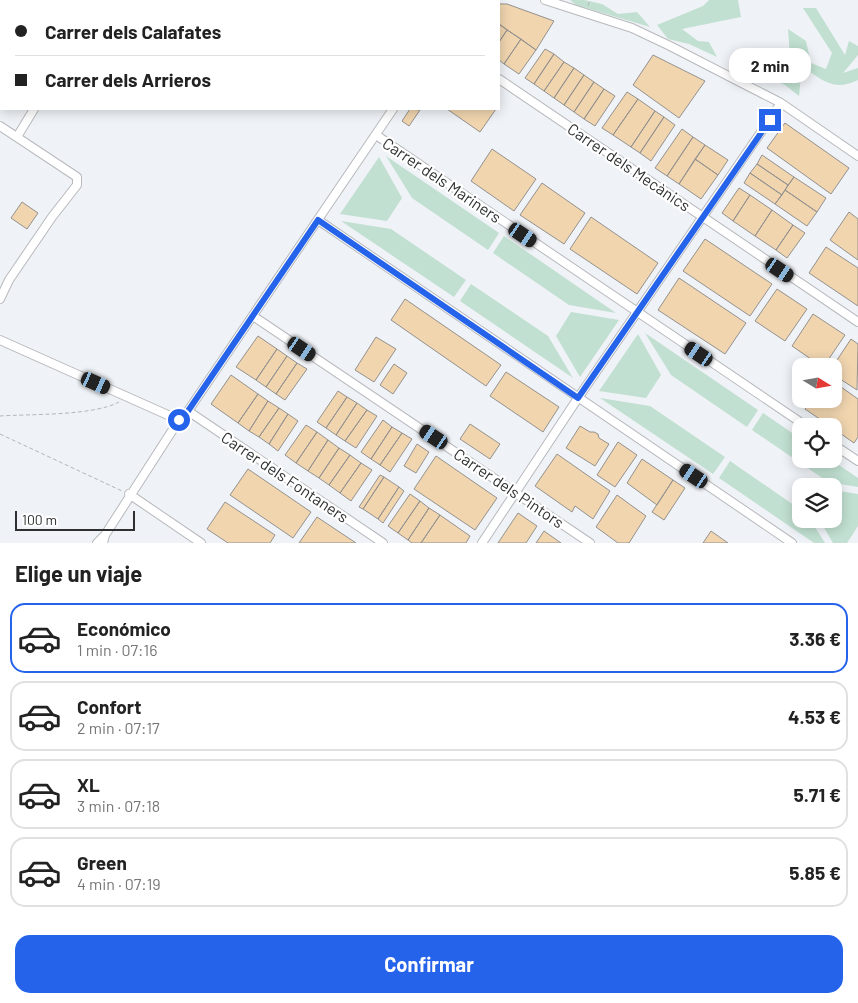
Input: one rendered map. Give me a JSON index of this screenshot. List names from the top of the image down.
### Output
{
  "streets": {
    "street": [
      "Carrer dels Mecànics",
      "Carrer dels Mariners",
      "Carrer dels Fontaners",
      "Carrer dels Pintors"
    ]
  },
  "scale_bar": "100 m",
  "north": "right",
  "page": {
    "banner": ["Carrer dels Calafates", "Carrer dels Arrieros"],
    "bubble": "2 min",
    "scale": "100 m",
    "heading": "Elige un viaje",
    "list": [
      {
        "name": "Económico",
        "note": "1 min · 07:16",
        "value": "3.36 €"
      },
      {
        "name": "Confort",
        "note": "2 min · 07:17",
        "value": "4.53 €"
      },
      {
        "name": "XL",
        "note": "3 min · 07:18",
        "value": "5.71 €"
      },
      {
        "name": "Green",
        "note": "4 min · 07:19",
        "value": "5.85 €"
      }
    ],
    "buttons": "Confirmar"
  }
}
